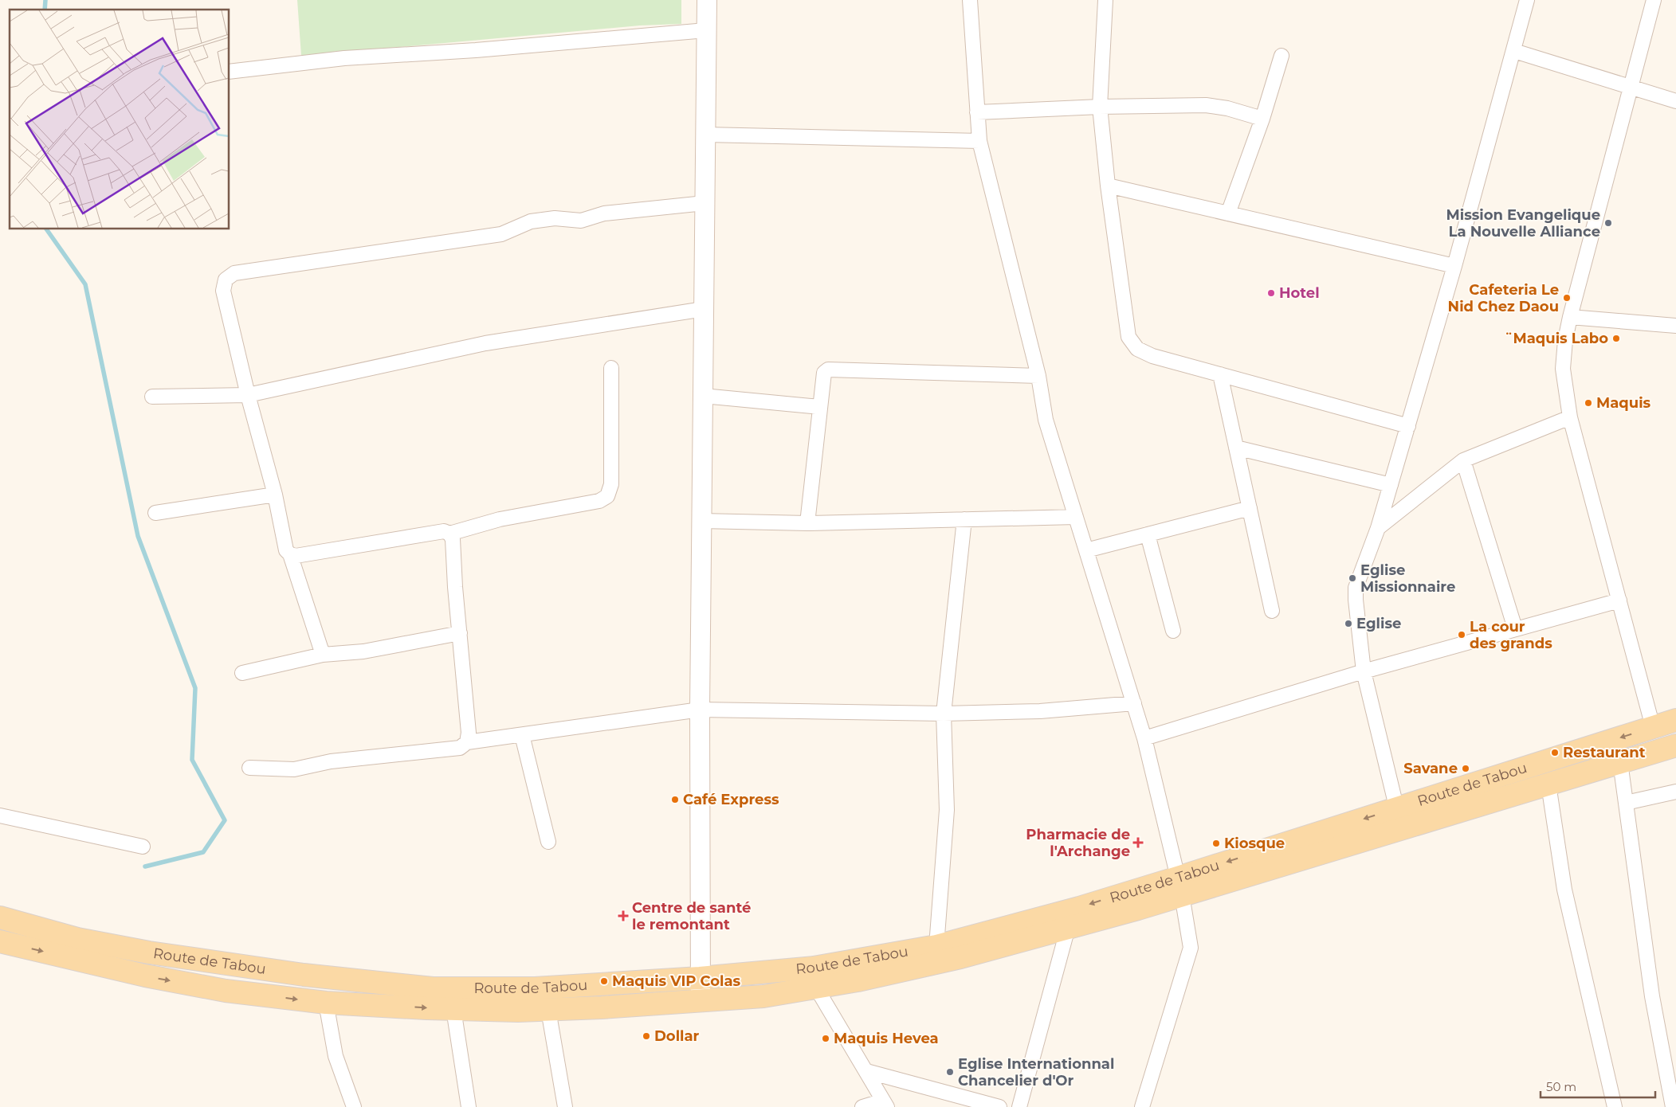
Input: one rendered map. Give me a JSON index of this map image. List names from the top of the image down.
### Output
{
  "streets": {
    "main road": ["Route de Tabou"]
  },
  "places": {
    "other": [
      "Mission Evangelique La Nouvelle Alliance",
      "Hotel",
      "Cafeteria Le Nid Chez Daou",
      "¨Maquis Labo",
      "Maquis",
      "Eglise Missionnaire",
      "Eglise",
      "La cour des grands",
      "Restaurant",
      "Savane",
      "Café Express",
      "Kiosque",
      "Maquis VIP Colas",
      "Dollar",
      "Maquis Hevea",
      "Eglise Internationnal Chancelier d'Or"
    ],
    "health": ["Pharmacie de l'Archange", "Centre de santé le remontant"]
  },
  "scale_bar": "50 m"
}
